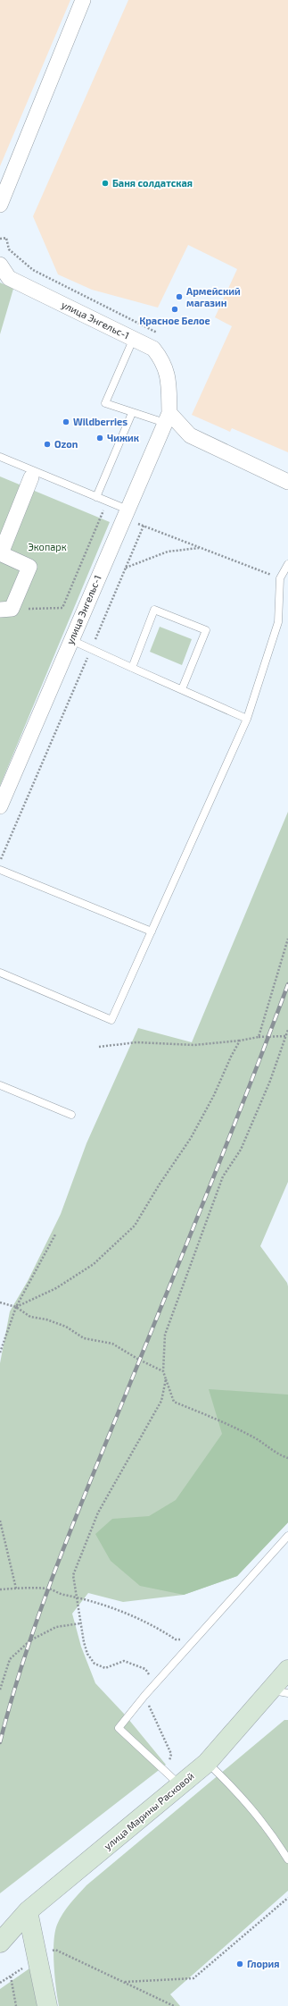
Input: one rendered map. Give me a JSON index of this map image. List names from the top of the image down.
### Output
{
  "streets": {
    "main road": ["улица Марины Расковой"],
    "street": ["улица Энгельс-1"]
  },
  "parks": ["Экопарк"],
  "places": [
    "Баня солдатская",
    "Армейский магазин",
    "Красное Белое",
    "Wildberries",
    "Чижик",
    "Ozon",
    "Глория"
  ]
}
